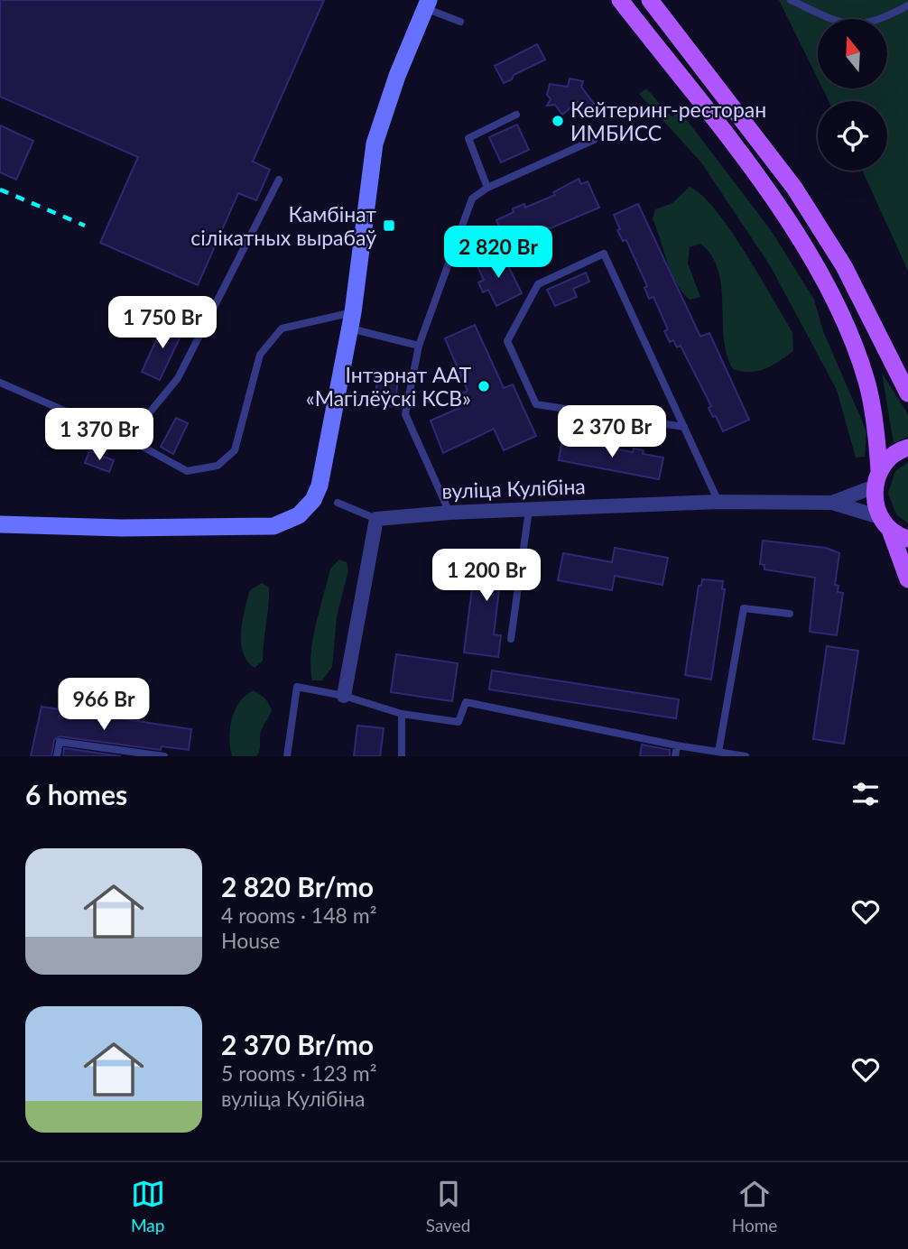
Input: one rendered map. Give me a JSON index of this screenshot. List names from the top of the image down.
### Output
{
  "streets": {
    "street": ["вуліца Кулібіна"]
  },
  "places": {
    "other": ["Кейтеринг-ресторан ИМБИСС", "Інтэрнат ААТ «Магілёўскі КСВ»"],
    "transit": ["Камбінат сілікатных вырабаў"]
  },
  "north": "top",
  "page": {
    "price": [
      "2 820 Br",
      "1 750 Br",
      "2 370 Br",
      "1 370 Br",
      "1 200 Br",
      "966 Br"
    ],
    "heading": "6 homes",
    "list": [
      {
        "name": "2 820 Br/mo",
        "note": "4 rooms · 148 m² · House"
      },
      {
        "name": "2 370 Br/mo",
        "note": "5 rooms · 123 m² · вуліца Кулібіна"
      }
    ],
    "tabs": ["Map", "Saved", "Home"]
  }
}
